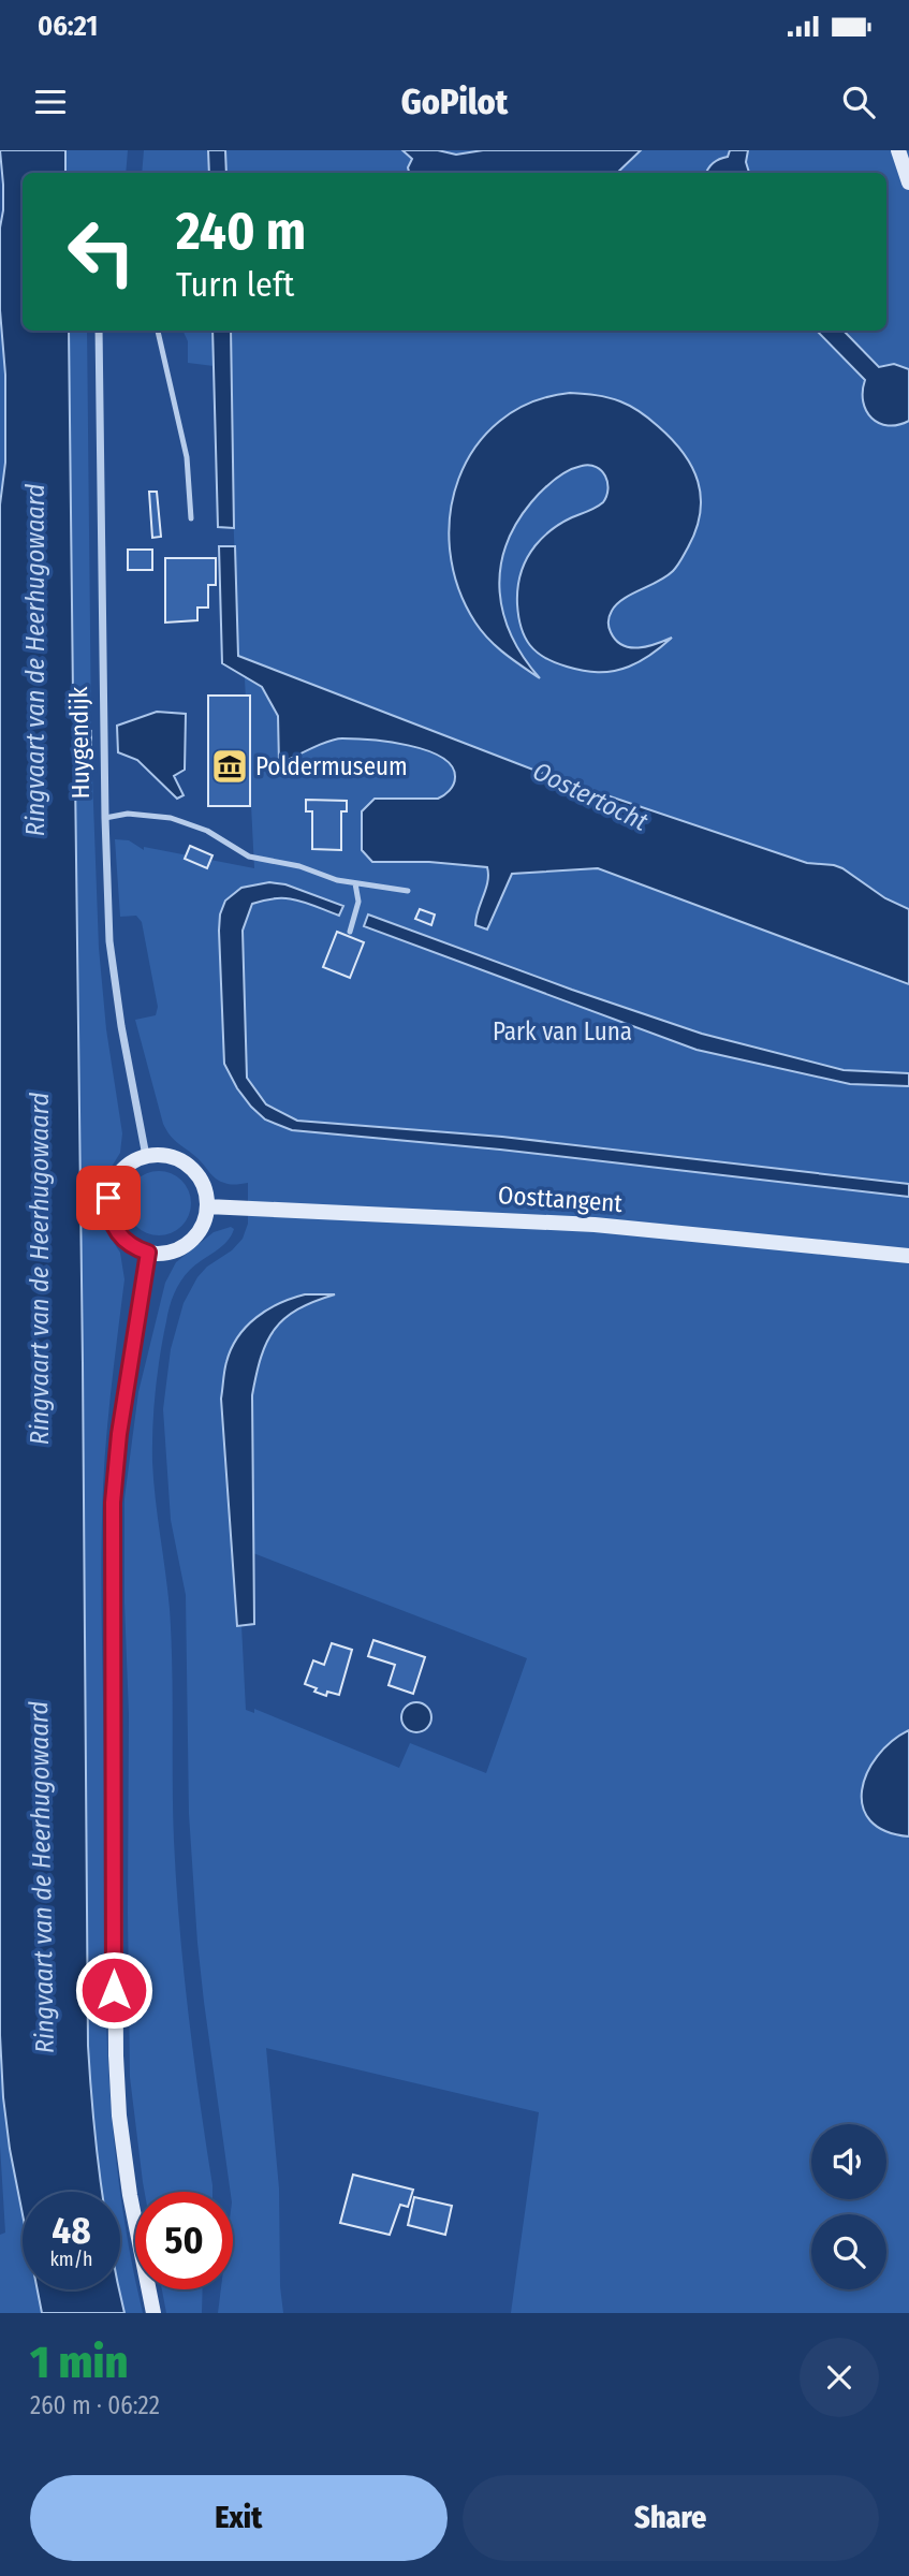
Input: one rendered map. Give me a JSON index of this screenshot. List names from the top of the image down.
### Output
{
  "streets": {
    "main road": ["Oosttangent"],
    "street": ["Huygendijk"]
  },
  "crossings": [
    ["Huygendijk", "Oosttangent"]
  ],
  "water": ["Ringvaart van de Heerhugowaard", "Oostertocht"],
  "parks": ["Park van Luna"],
  "places": {
    "museum": ["Poldermuseum"]
  },
  "page": {
    "status": "06:21",
    "header": "GoPilot",
    "turn": ["240 m", "Turn left"],
    "speed": "48 km/h",
    "limit": "50",
    "heading": ["1 min", "260 m · 06:22"],
    "buttons": ["Exit", "Share"]
  }
}
